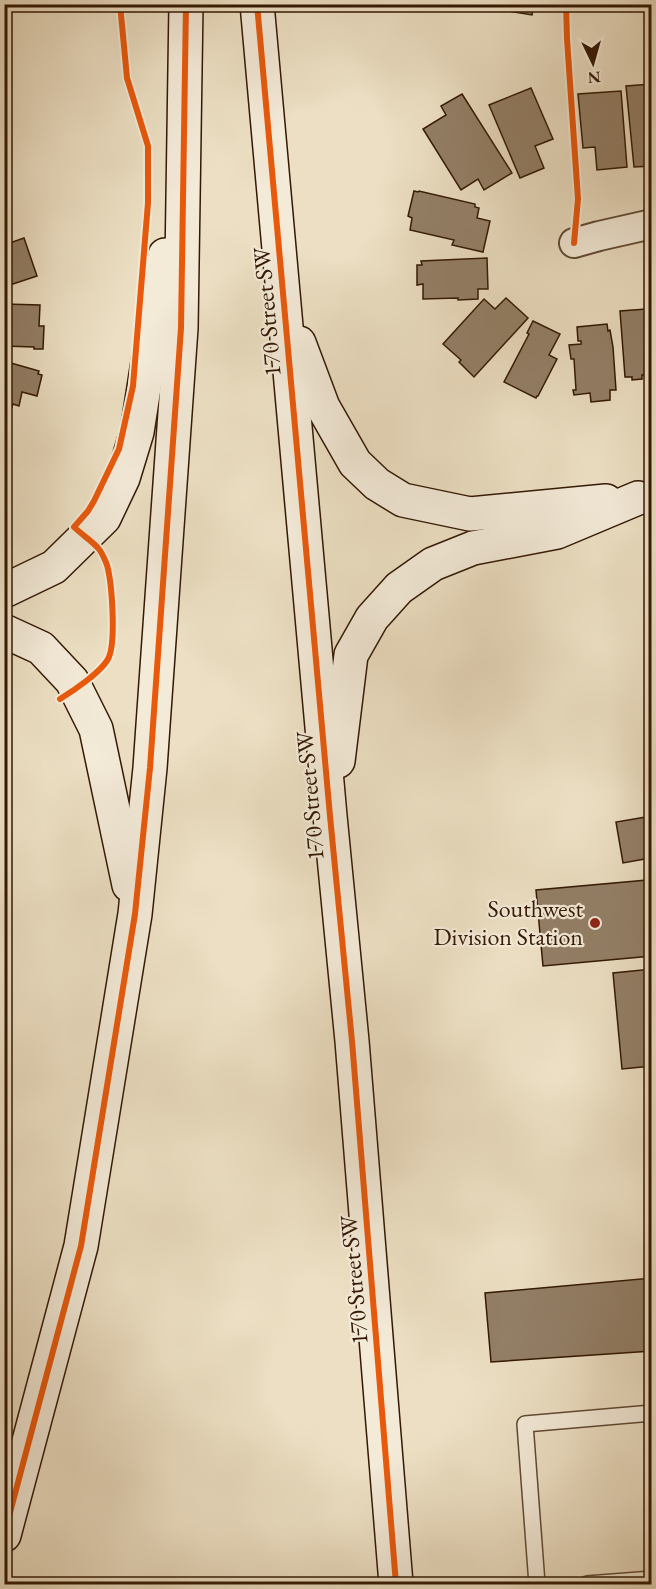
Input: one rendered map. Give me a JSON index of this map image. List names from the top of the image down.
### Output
{
  "streets": {
    "main road": ["170 Street SW"]
  },
  "places": ["Southwest Division Station"],
  "north": "bottom"
}
